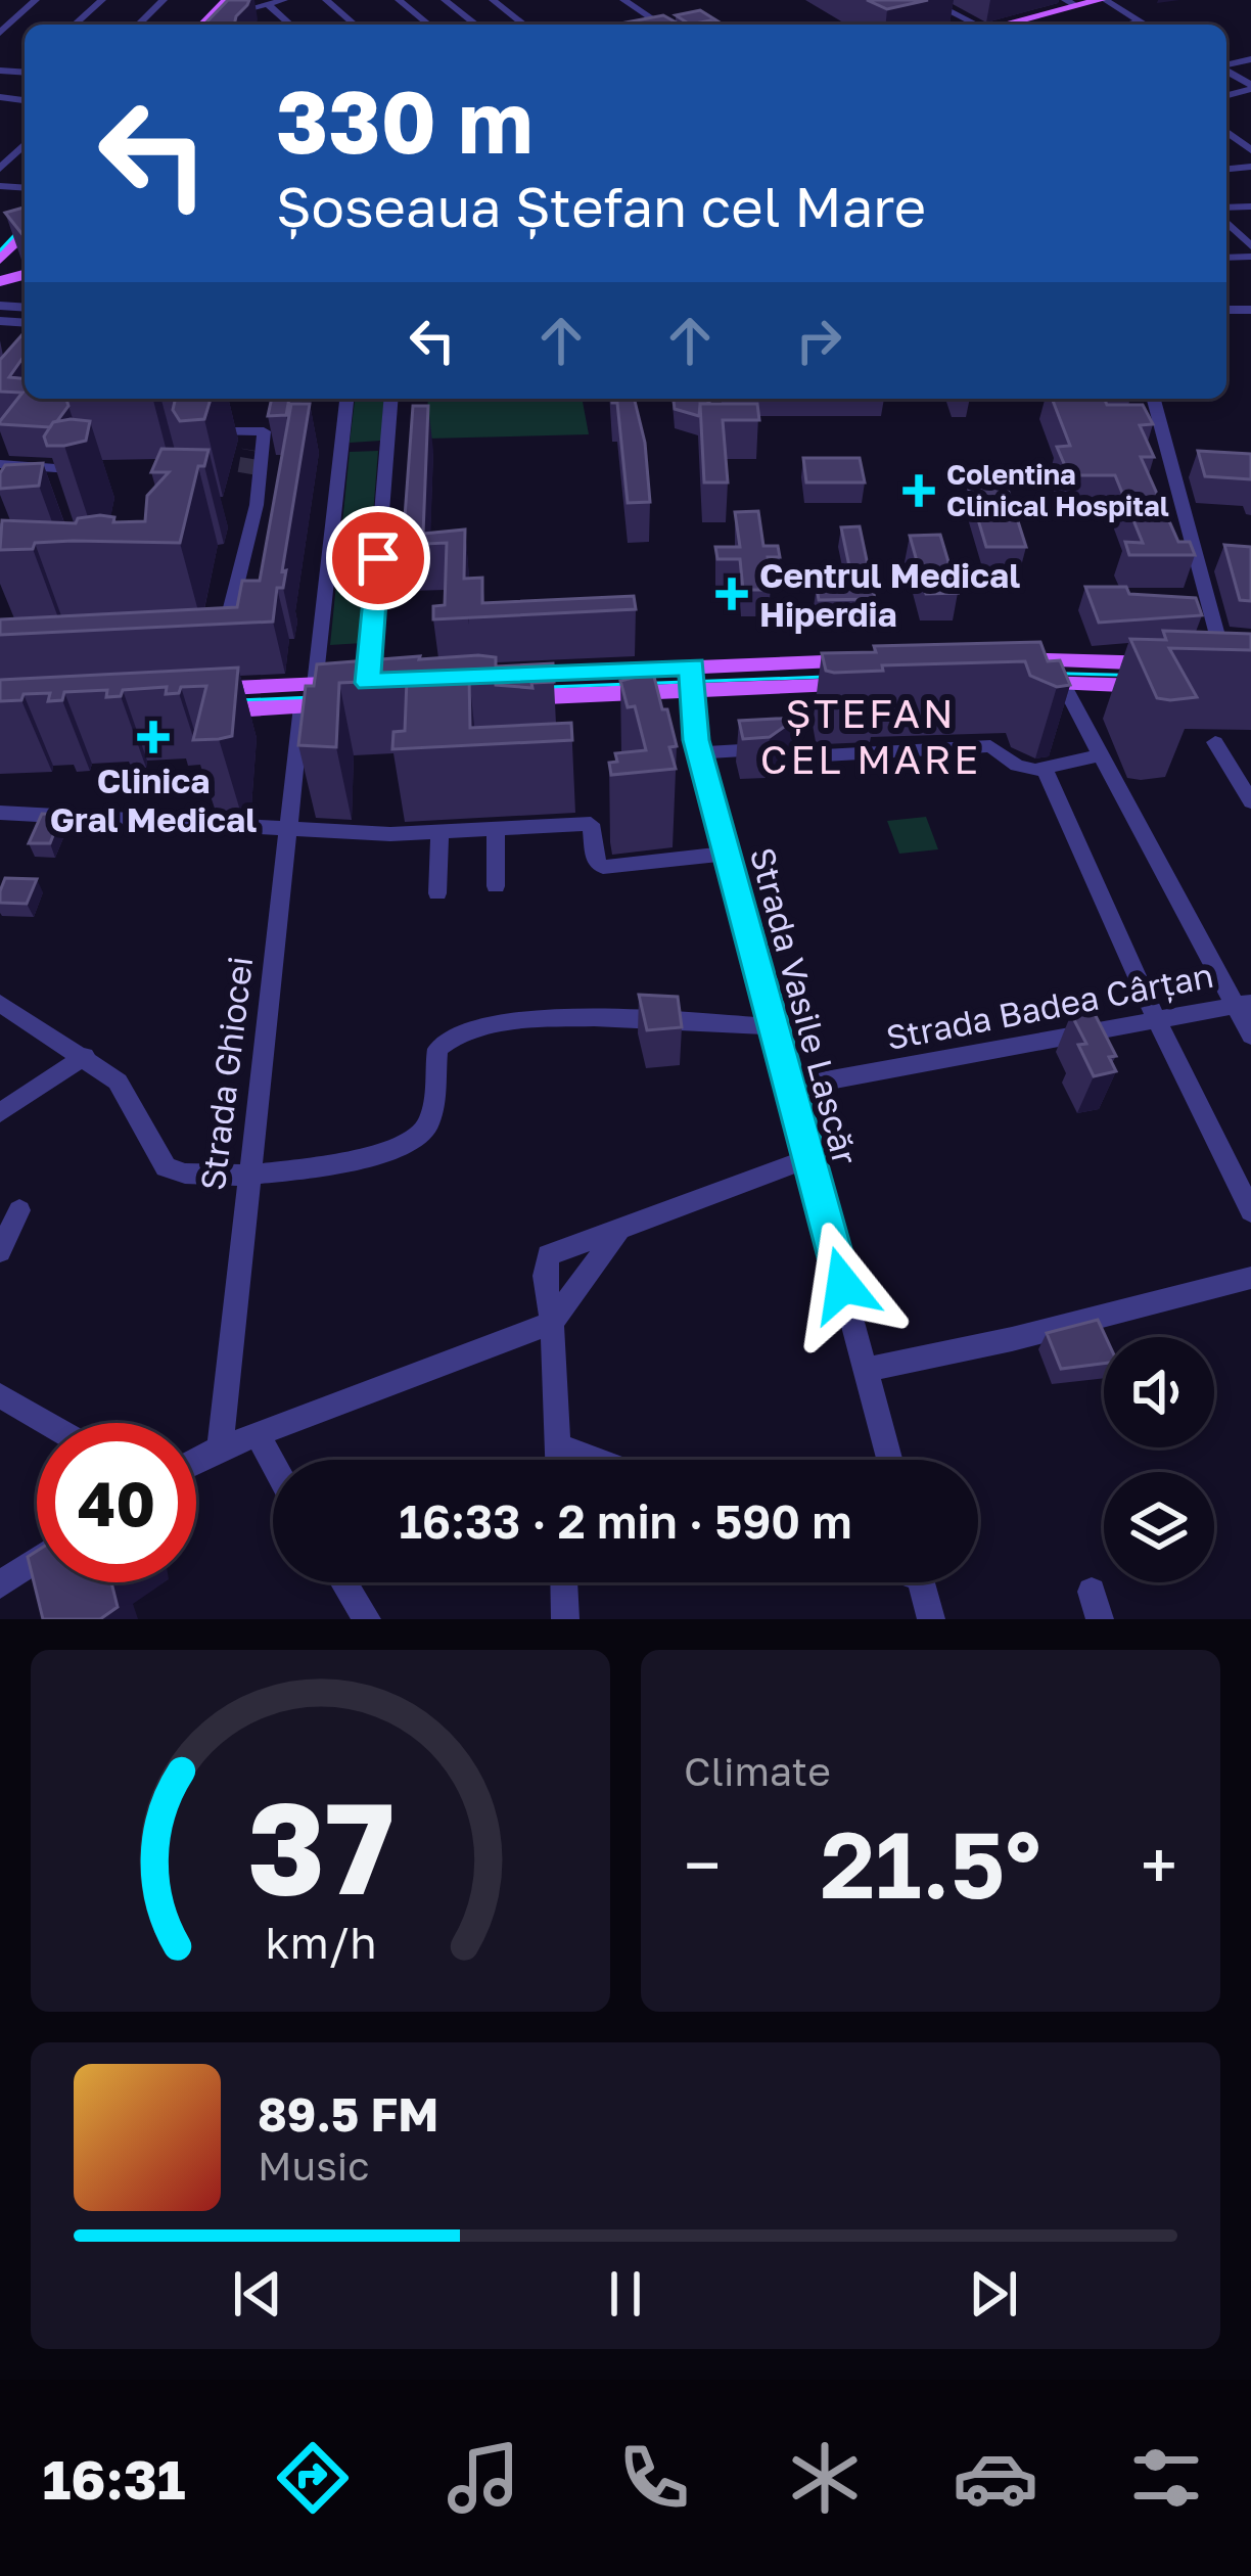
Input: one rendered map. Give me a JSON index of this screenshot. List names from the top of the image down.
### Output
{
  "streets": {
    "street": ["Strada Vasile Lascăr", "Strada Badea Cârțan", "Strada Ghiocei"]
  },
  "crossings": [
    ["Strada Vasile Lascăr", "Strada Badea Cârțan"]
  ],
  "districts": ["ȘTEFAN CEL MARE"],
  "places": {
    "health": ["Colentina Clinical Hospital", "Centrul Medical Hiperdia", "Clinica Gral Medical"]
  },
  "page": {
    "turn": ["330 m", "Șoseaua Ștefan cel Mare"],
    "limit": "40",
    "trip": "16:33 · 2 min · 590 m",
    "tile": "Climate",
    "heat": ["−", "21.5°", "+"],
    "song": ["89.5 FM", "Music"],
    "tabs": "16:31",
    "gauge": ["37", "km/h"]
  }
}
